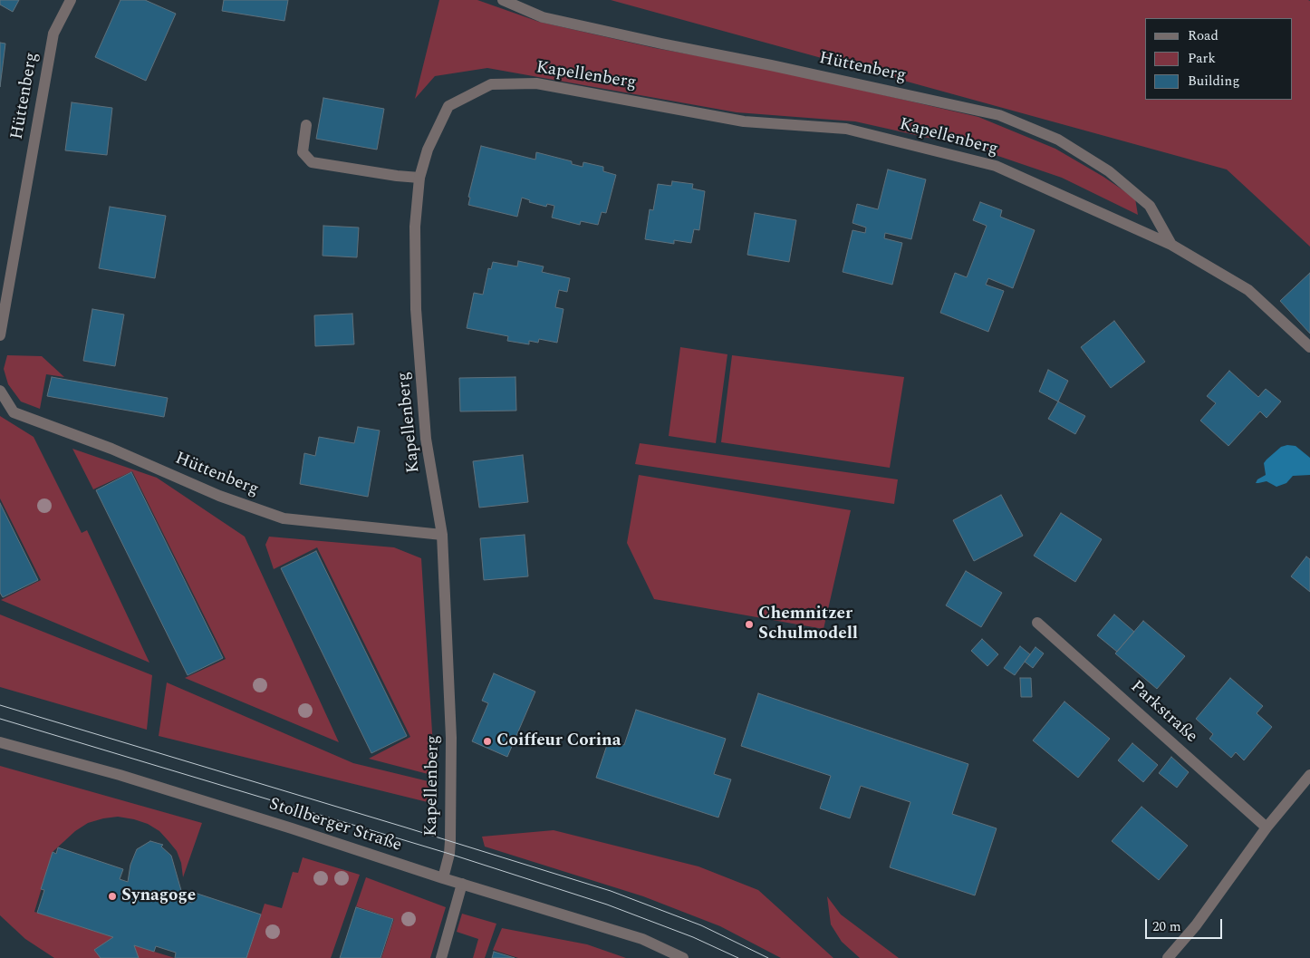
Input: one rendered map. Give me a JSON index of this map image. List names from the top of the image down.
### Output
{
  "streets": {
    "street": [
      "Hüttenberg",
      "Kapellenberg",
      "Parkstraße",
      "Stollberger Straße"
    ]
  },
  "crossings": [
    ["Hüttenberg", "Kapellenberg"],
    ["Kapellenberg", "Stollberger Straße"]
  ],
  "places": ["Chemnitzer Schulmodell", "Coiffeur Corina", "Synagoge"],
  "legend": ["Road", "Park", "Building"],
  "scale_bar": "20 m"
}
